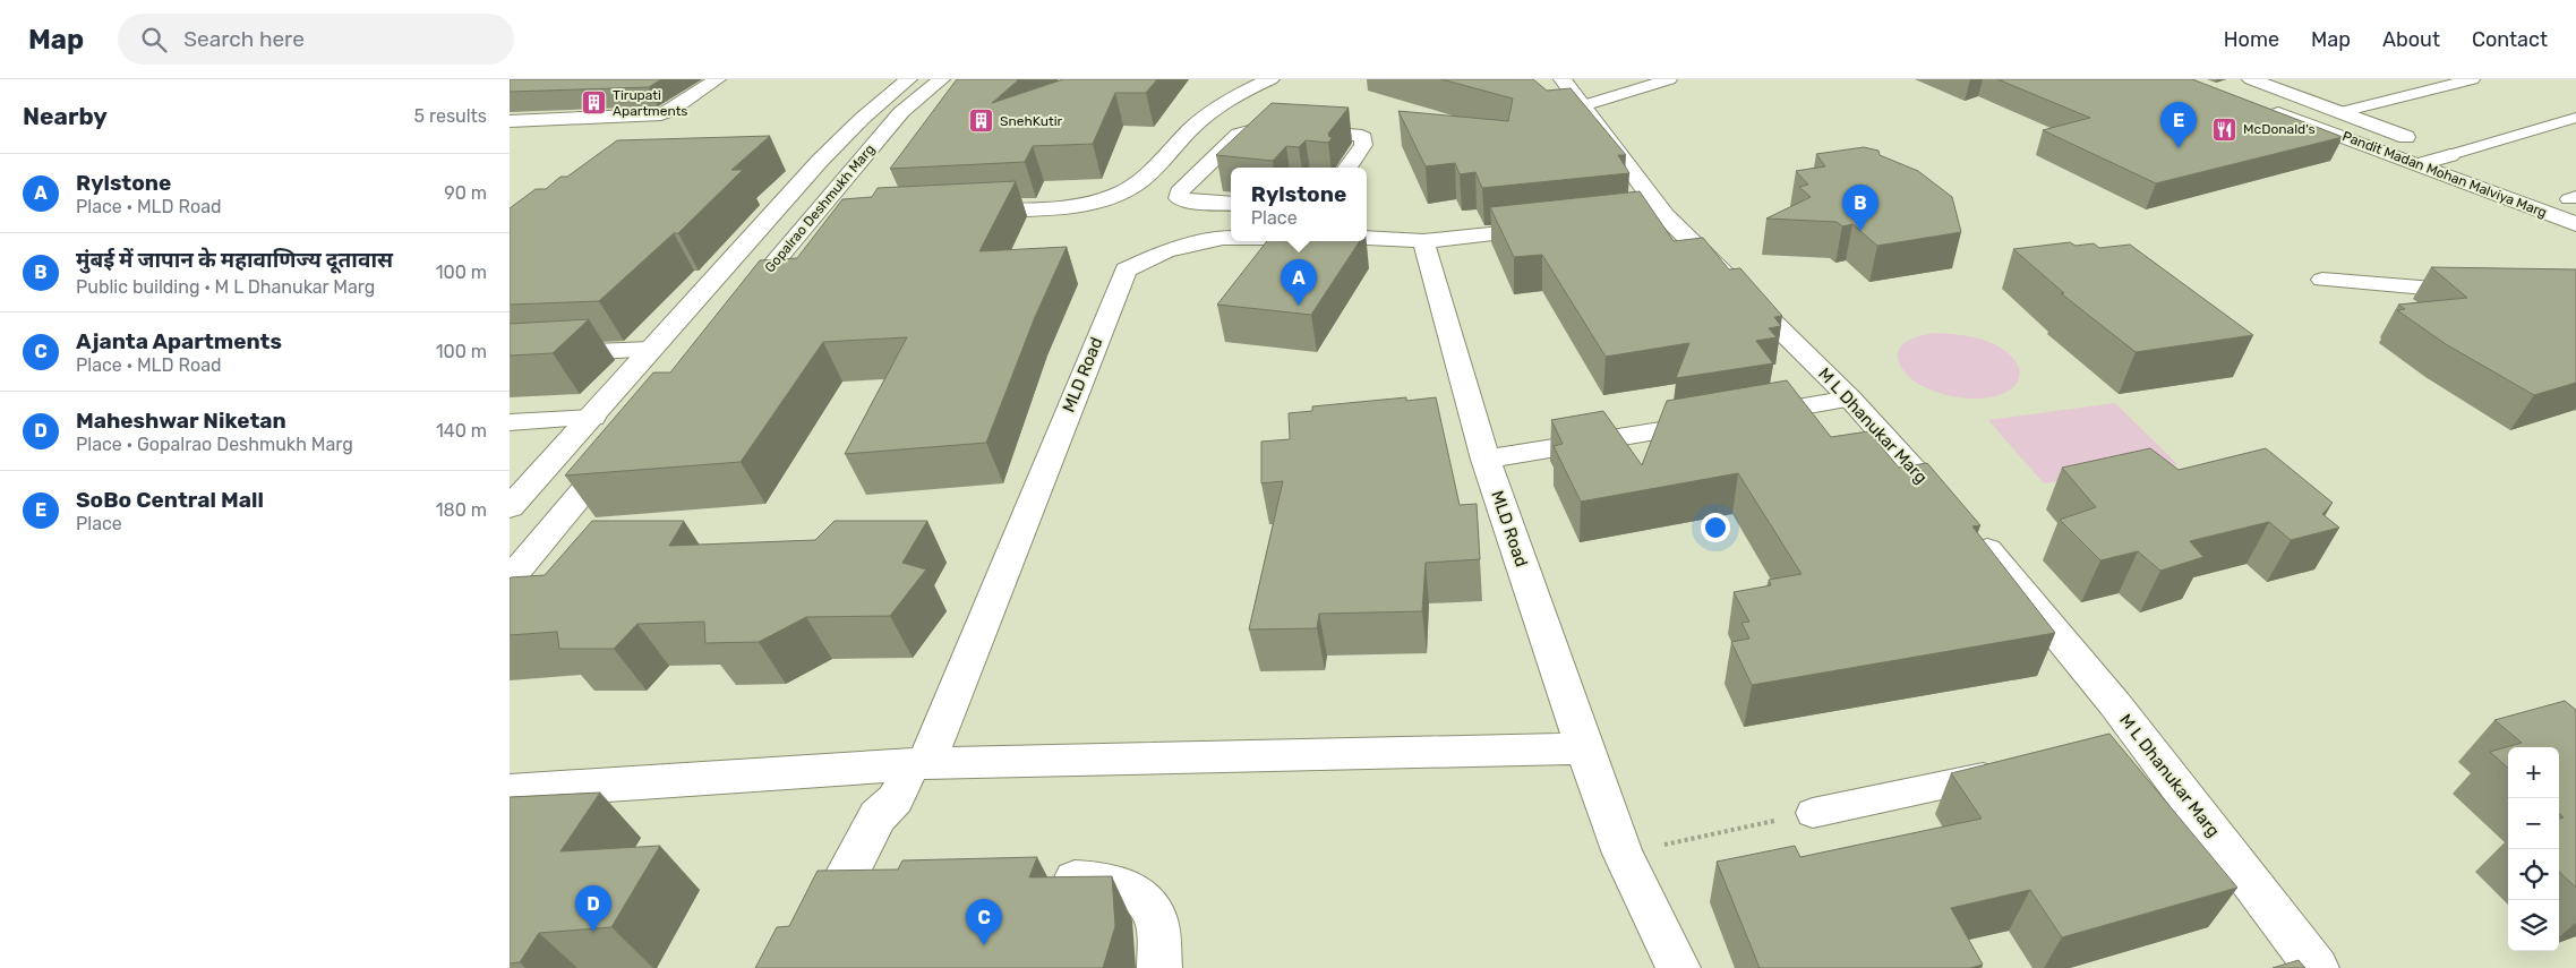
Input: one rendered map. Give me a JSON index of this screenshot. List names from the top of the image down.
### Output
{
  "streets": {
    "street": [
      "Pandit Madan Mohan Malviya Marg",
      "Gopalrao Deshmukh Marg",
      "MLD Road",
      "M L Dhanukar Marg"
    ]
  },
  "places": {
    "building": ["Tirupati Apartments", "SnehKutir"],
    "restaurant": ["McDonald's"]
  },
  "page": {
    "header": "Map",
    "search": "Search here",
    "nav": [
      "Home",
      "Map",
      "About",
      "Contact"
    ],
    "heading": ["Nearby", "5 results"],
    "pins": [
      "E",
      "B",
      "A",
      "D",
      "C"
    ],
    "list": [
      {
        "mark": "A",
        "name": "Rylstone",
        "note": "Place · MLD Road",
        "value": "90 m"
      },
      {
        "mark": "B",
        "name": "मुंबई में जापान के महावाणिज्य दूतावास",
        "note": "Public building · M L Dhanukar Marg",
        "value": "100 m"
      },
      {
        "mark": "C",
        "name": "Ajanta Apartments",
        "note": "Place · MLD Road",
        "value": "100 m"
      },
      {
        "mark": "D",
        "name": "Maheshwar Niketan",
        "note": "Place · Gopalrao Deshmukh Marg",
        "value": "140 m"
      },
      {
        "mark": "E",
        "name": "SoBo Central Mall",
        "note": "Place",
        "value": "180 m"
      }
    ],
    "popup": ["Rylstone", "Place"],
    "map_buttons": ["+", "−"]
  }
}
